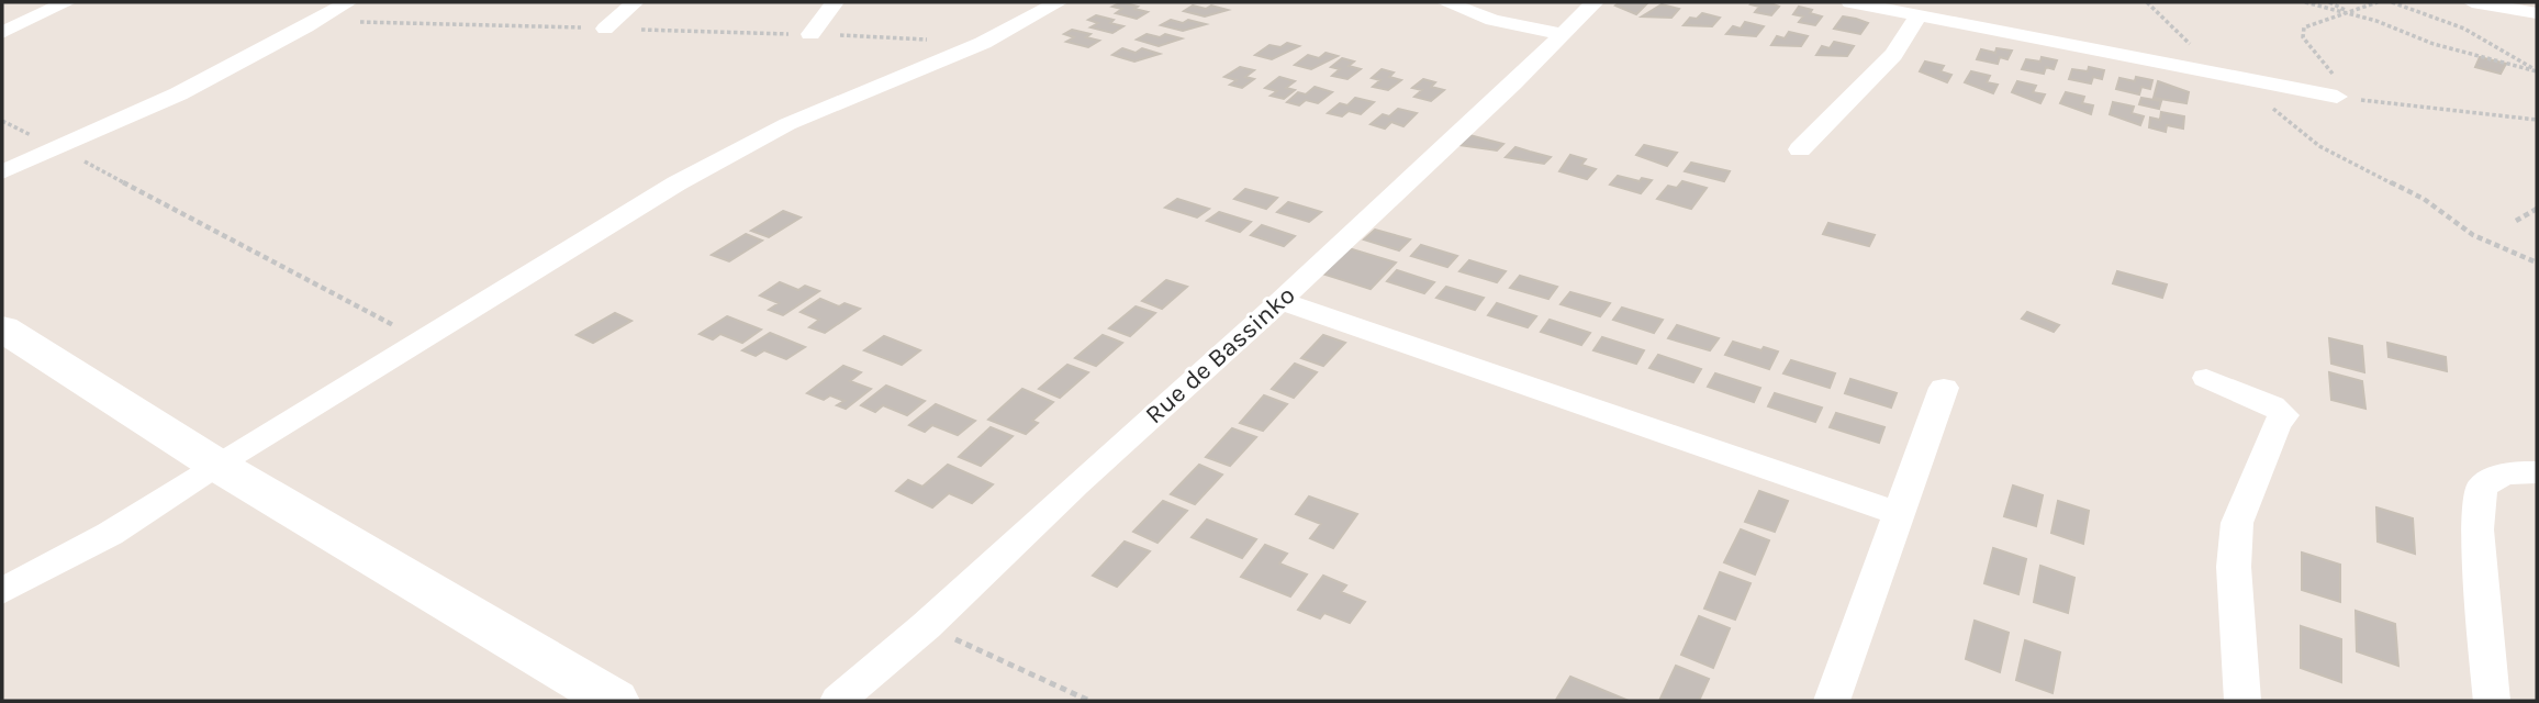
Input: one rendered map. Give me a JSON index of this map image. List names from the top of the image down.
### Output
{
  "streets": {
    "street": ["Rue de Bassinko"]
  }
}
